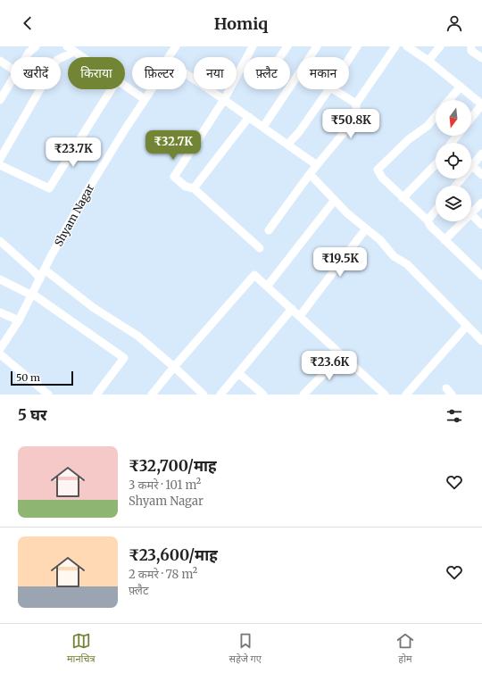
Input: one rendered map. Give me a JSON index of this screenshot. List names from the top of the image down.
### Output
{
  "streets": {
    "street": ["Shyam Nagar"]
  },
  "scale_bar": "50 m",
  "north": "bottom",
  "page": {
    "header": "Homiq",
    "chip": [
      "खरीदें",
      "किराया",
      "फ़िल्टर",
      "नया",
      "फ़्लैट",
      "मकान"
    ],
    "price": [
      "₹50.8K",
      "₹32.7K",
      "₹23.7K",
      "₹19.5K",
      "₹23.6K"
    ],
    "scale": "50 m",
    "heading": "5 घर",
    "list": [
      {
        "name": "₹32,700/माह",
        "note": "3 कमरे · 101 m² · Shyam Nagar"
      },
      {
        "name": "₹23,600/माह",
        "note": "2 कमरे · 78 m² · फ़्लैट"
      }
    ],
    "tabs": ["मानचित्र", "सहेजे गए", "होम"]
  }
}
